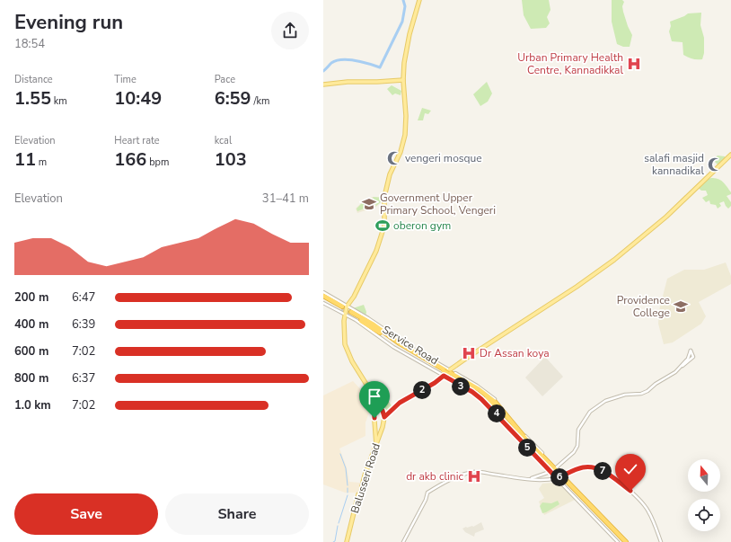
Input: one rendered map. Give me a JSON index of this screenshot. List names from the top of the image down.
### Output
{
  "streets": {
    "main road": ["Balusseri Road"],
    "street": ["Service Road"]
  },
  "places": {
    "hospital": ["Urban Primary Health Centre, Kannadikkal", "Dr Assan koya", "dr akb clinic"],
    "mosque": ["vengeri mosque", "salafi masjid kannadikal"],
    "school or university": ["Government Upper Primary School, Vengeri", "Providence College"],
    "sports": ["oberon gym"]
  },
  "north": "top",
  "page": {
    "heading": ["Evening run", "18:54"],
    "stats": [
      ["Distance", "1.55 km"],
      ["Time", "10:49"],
      ["Pace", "6:59 /km"],
      ["Elevation", "11 m"],
      ["Heart rate", "166 bpm"],
      ["kcal", "103"]
    ],
    "chart": ["Elevation", "31–41 m"],
    "list": [
      {
        "name": "200 m",
        "note": "6:47"
      },
      {
        "name": "400 m",
        "note": "6:39"
      },
      {
        "name": "600 m",
        "note": "7:02"
      },
      {
        "name": "800 m",
        "note": "6:37"
      },
      {
        "name": "1.0 km",
        "note": "7:02"
      }
    ],
    "pins": [
      "3",
      "2",
      "4",
      "5",
      "7",
      "6"
    ],
    "buttons": ["Save", "Share"]
  }
}
